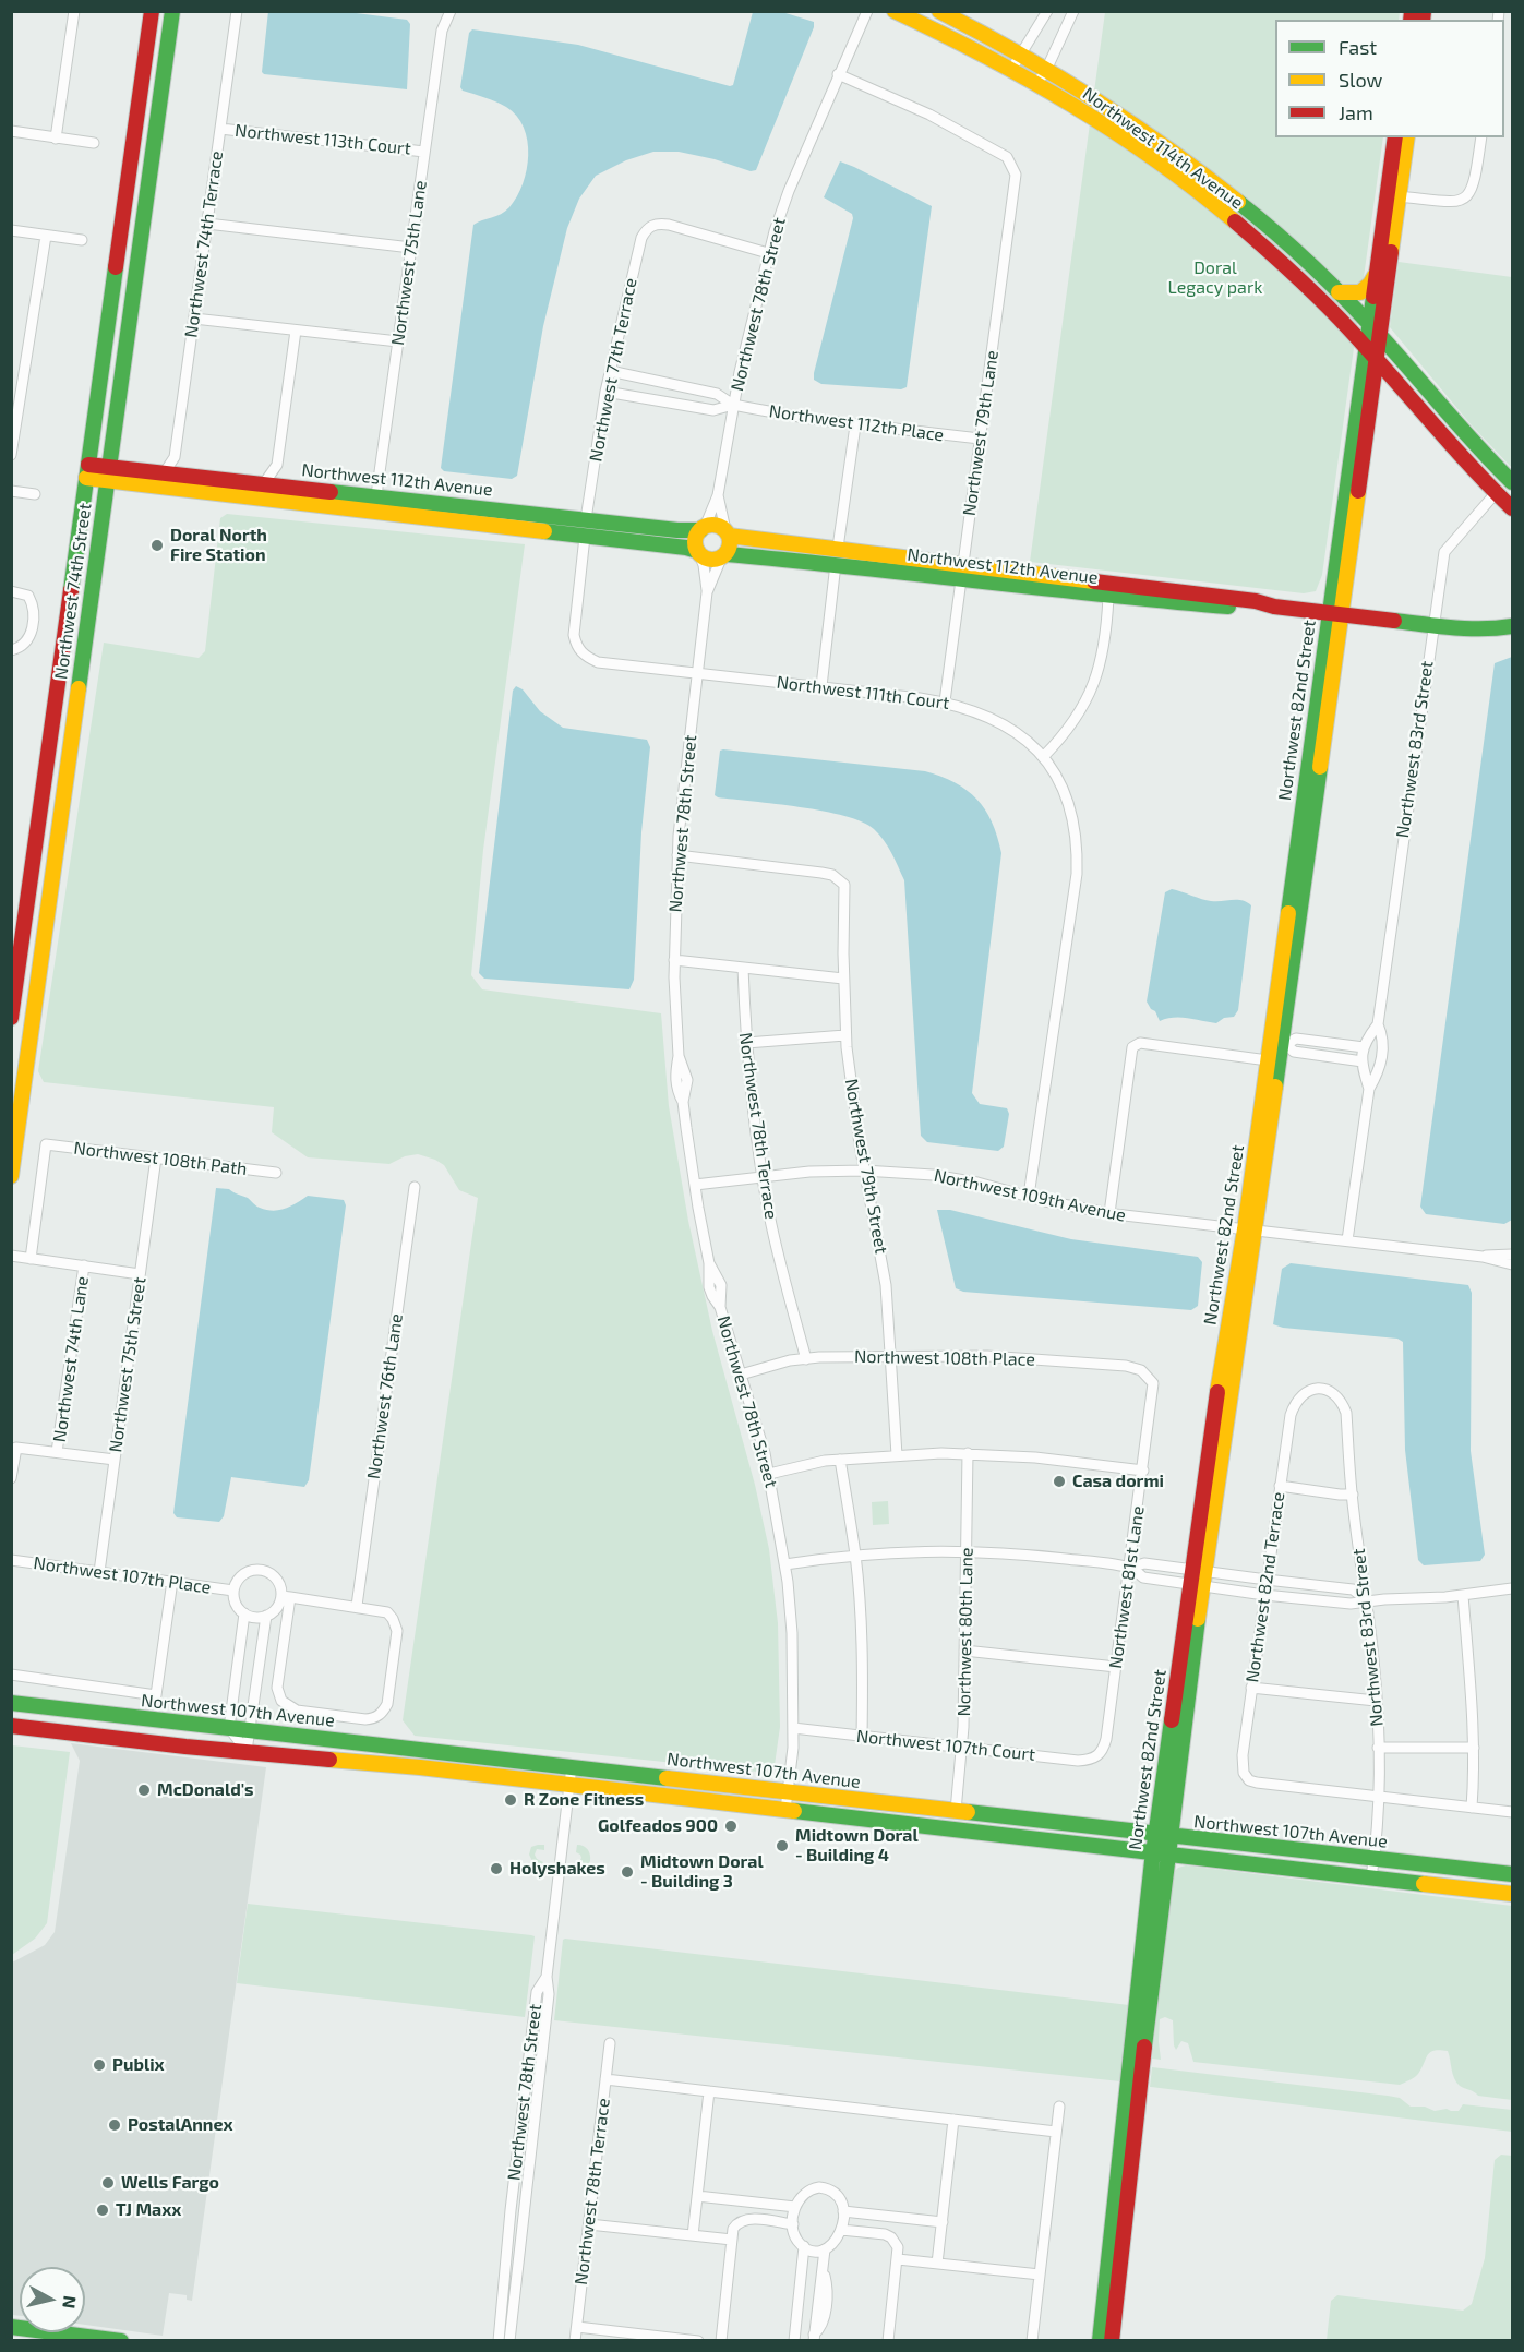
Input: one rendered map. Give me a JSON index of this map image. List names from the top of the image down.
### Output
{
  "streets": {
    "street": [
      "Northwest 113th Court",
      "Northwest 114th Avenue",
      "Northwest 74th Terrace",
      "Northwest 75th Lane",
      "Northwest 78th Street",
      "Northwest 77th Terrace",
      "Northwest 112th Place",
      "Northwest 79th Lane",
      "Northwest 112th Avenue",
      "Northwest 74th Street",
      "Northwest 111th Court",
      "Northwest 82nd Street",
      "Northwest 83rd Street",
      "Northwest 78th Terrace",
      "Northwest 108th Path",
      "Northwest 79th Street",
      "Northwest 109th Avenue",
      "Northwest 108th Place",
      "Northwest 74th Lane",
      "Northwest 75th Street",
      "Northwest 76th Lane",
      "Northwest 107th Place",
      "Northwest 81st Lane",
      "Northwest 82nd Terrace",
      "Northwest 80th Lane",
      "Northwest 107th Avenue",
      "Northwest 107th Court"
    ]
  },
  "crossings": [
    ["Northwest 113th Court", "Northwest 74th Terrace"],
    ["Northwest 113th Court", "Northwest 75th Lane"],
    ["Northwest 114th Avenue", "Northwest 82nd Street"],
    ["Northwest 74th Terrace", "Northwest 112th Avenue"],
    ["Northwest 75th Lane", "Northwest 112th Avenue"],
    ["Northwest 78th Street", "Northwest 77th Terrace"],
    ["Northwest 78th Street", "Northwest 112th Place"],
    ["Northwest 78th Street", "Northwest 79th Lane"],
    ["Northwest 78th Street", "Northwest 112th Avenue"],
    ["Northwest 78th Street", "Northwest 111th Court"],
    ["Northwest 78th Street", "Northwest 79th Street"],
    ["Northwest 78th Street", "Northwest 109th Avenue"],
    ["Northwest 78th Street", "Northwest 108th Place"],
    ["Northwest 78th Street", "Northwest 107th Avenue"],
    ["Northwest 78th Street", "Northwest 107th Court"],
    ["Northwest 77th Terrace", "Northwest 112th Place"],
    ["Northwest 77th Terrace", "Northwest 112th Avenue"],
    ["Northwest 112th Place", "Northwest 79th Lane"],
    ["Northwest 79th Lane", "Northwest 112th Avenue"],
    ["Northwest 79th Lane", "Northwest 111th Court"],
    ["Northwest 112th Avenue", "Northwest 74th Street"],
    ["Northwest 112th Avenue", "Northwest 111th Court"],
    ["Northwest 112th Avenue", "Northwest 82nd Street"],
    ["Northwest 112th Avenue", "Northwest 83rd Street"],
    ["Northwest 111th Court", "Northwest 109th Avenue"],
    ["Northwest 82nd Street", "Northwest 109th Avenue"],
    ["Northwest 82nd Street", "Northwest 107th Avenue"],
    ["Northwest 83rd Street", "Northwest 109th Avenue"],
    ["Northwest 83rd Street", "Northwest 82nd Terrace"],
    ["Northwest 83rd Street", "Northwest 107th Avenue"],
    ["Northwest 78th Terrace", "Northwest 109th Avenue"],
    ["Northwest 78th Terrace", "Northwest 108th Place"],
    ["Northwest 108th Path", "Northwest 75th Street"],
    ["Northwest 79th Street", "Northwest 109th Avenue"],
    ["Northwest 79th Street", "Northwest 108th Place"],
    ["Northwest 108th Place", "Northwest 81st Lane"],
    ["Northwest 75th Street", "Northwest 107th Place"],
    ["Northwest 81st Lane", "Northwest 107th Court"],
    ["Northwest 80th Lane", "Northwest 107th Avenue"],
    ["Northwest 80th Lane", "Northwest 107th Court"]
  ],
  "parks": ["Doral Legacy park"],
  "places": [
    "Doral North Fire Station",
    "Casa dormi",
    "McDonald's",
    "R Zone Fitness",
    "Golfeados 900",
    "Midtown Doral - Building 4",
    "Holyshakes",
    "Midtown Doral - Building 3",
    "Publix",
    "PostalAnnex",
    "Wells Fargo",
    "TJ Maxx"
  ],
  "legend": ["Fast", "Slow", "Jam"],
  "north": "right"
}
